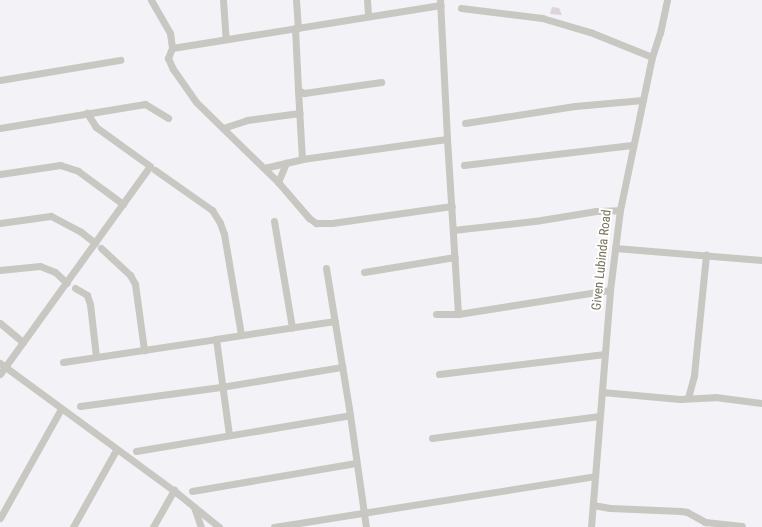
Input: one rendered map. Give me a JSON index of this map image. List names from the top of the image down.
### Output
{
  "streets": {
    "street": ["Given Lubinda Road"]
  }
}
